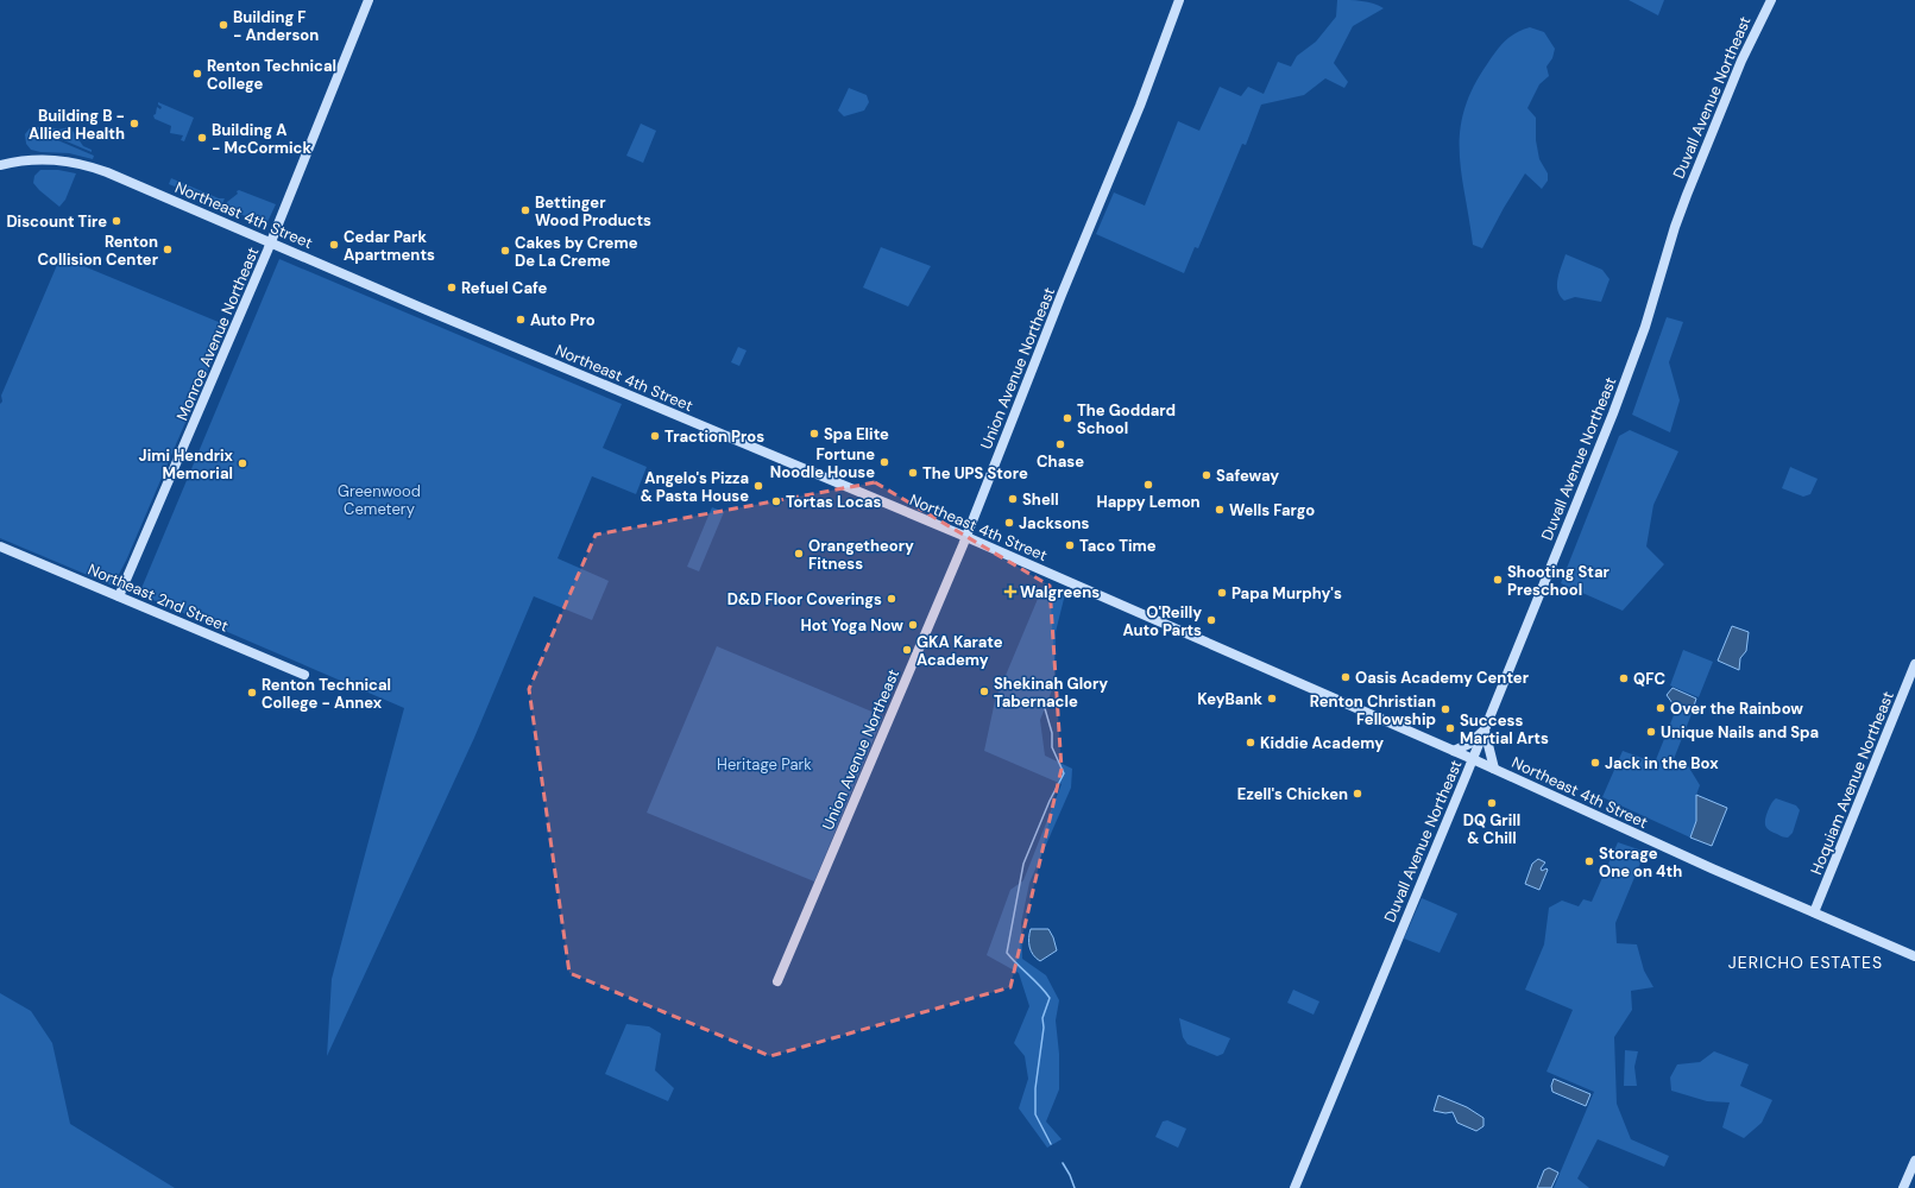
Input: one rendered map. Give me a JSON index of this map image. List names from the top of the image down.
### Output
{
  "streets": {
    "main road": [
      "Duvall Avenue Northeast",
      "Northeast 4th Street",
      "Monroe Avenue Northeast",
      "Union Avenue Northeast",
      "Northeast 2nd Street",
      "Hoquiam Avenue Northeast"
    ]
  },
  "crossings": [
    ["Duvall Avenue Northeast", "Northeast 4th Street"],
    ["Northeast 4th Street", "Monroe Avenue Northeast"],
    ["Northeast 4th Street", "Union Avenue Northeast"],
    ["Northeast 4th Street", "Hoquiam Avenue Northeast"],
    ["Monroe Avenue Northeast", "Northeast 2nd Street"]
  ],
  "districts": ["JERICHO ESTATES"],
  "parks": ["Greenwood Cemetery", "Heritage Park"],
  "places": {
    "other": [
      "Building F - Anderson",
      "Renton Technical College",
      "Building B - Allied Health",
      "Building A - McCormick",
      "Bettinger Wood Products",
      "Discount Tire",
      "Cedar Park Apartments",
      "Renton Collision Center",
      "Cakes by Creme De La Creme",
      "Refuel Cafe",
      "Auto Pro",
      "The Goddard School",
      "Spa Elite",
      "Traction Pros",
      "Chase",
      "Fortune Noodle House",
      "Jimi Hendrix Memorial",
      "The UPS Store",
      "Safeway",
      "Happy Lemon",
      "Angelo's Pizza & Pasta House",
      "Shell",
      "Tortas Locas",
      "Wells Fargo",
      "Jacksons",
      "Taco Time",
      "Orangetheory Fitness",
      "Shooting Star Preschool",
      "Papa Murphy's",
      "D&D Floor Coverings",
      "O'Reilly Auto Parts",
      "Hot Yoga Now",
      "GKA Karate Academy",
      "Oasis Academy Center",
      "QFC",
      "Shekinah Glory Tabernacle",
      "Renton Technical College - Annex",
      "KeyBank",
      "Over the Rainbow",
      "Renton Christian Fellowship",
      "Success Martial Arts",
      "Unique Nails and Spa",
      "Kiddie Academy",
      "Jack in the Box",
      "Ezell's Chicken",
      "DQ Grill & Chill",
      "Storage One on 4th"
    ],
    "health": ["Walgreens"]
  }
}
